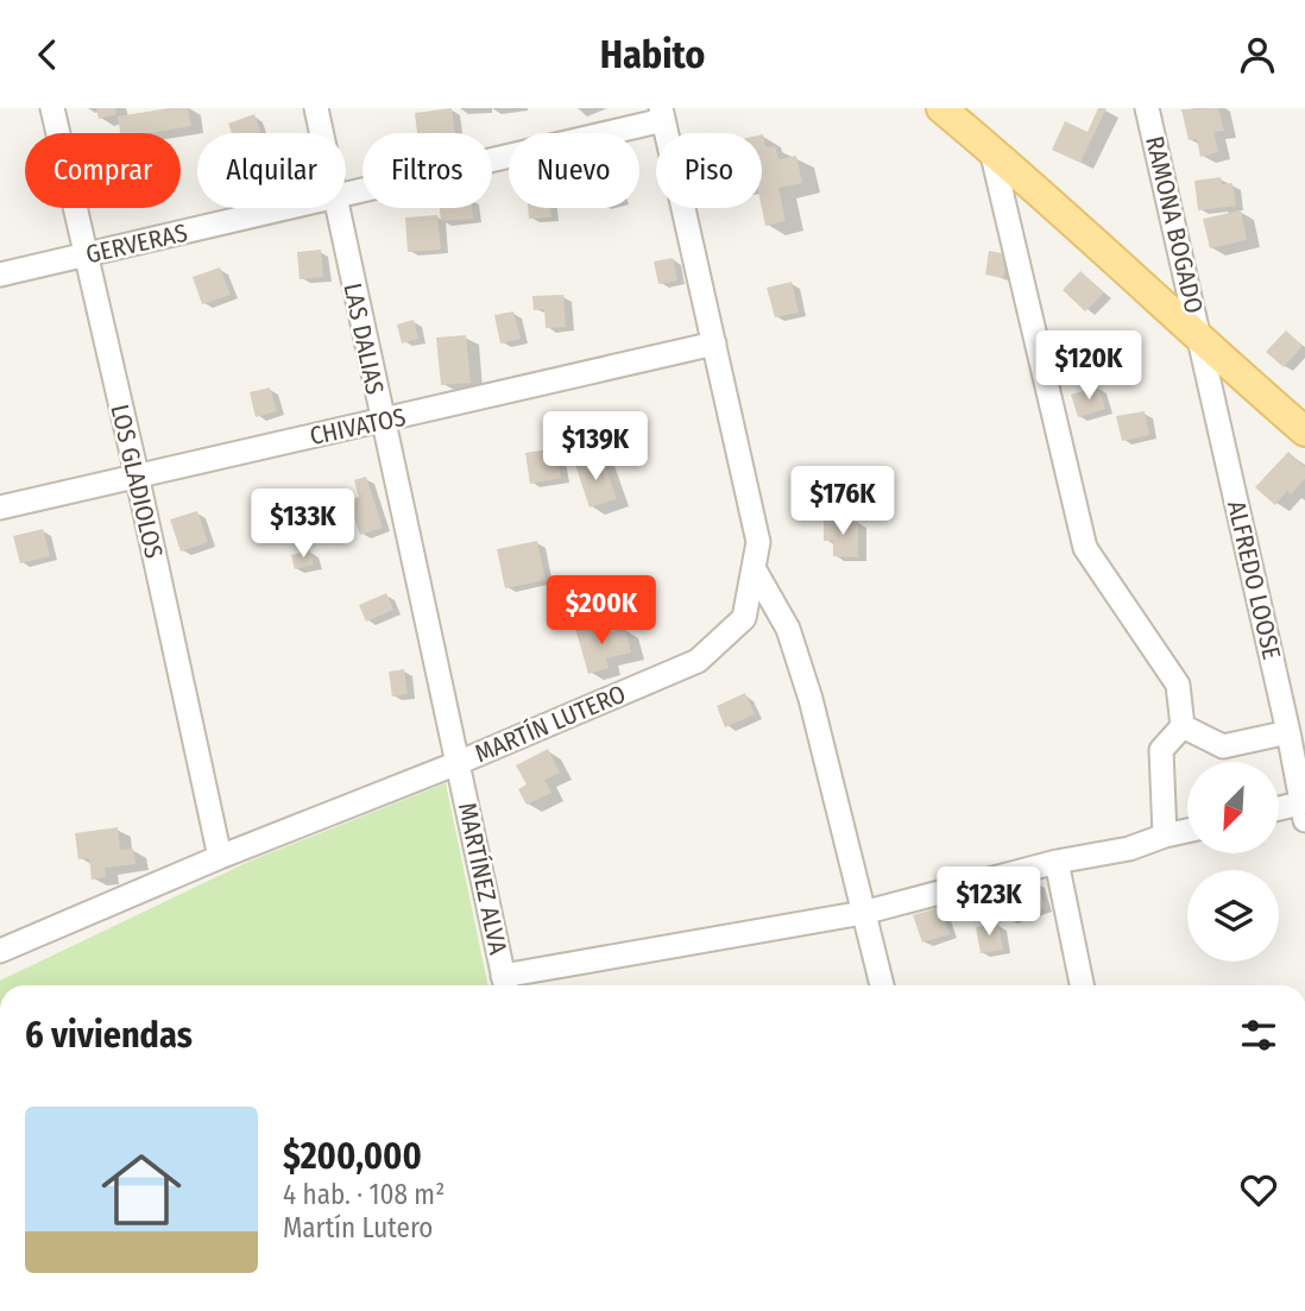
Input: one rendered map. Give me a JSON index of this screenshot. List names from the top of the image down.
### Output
{
  "streets": {
    "street": [
      "RAMONA BOGADO",
      "GERVERAS",
      "LAS DALIAS",
      "CHIVATOS",
      "LOS GLADIOLOS",
      "ALFREDO LOOSE",
      "MARTÍN LUTERO",
      "MARTÍNEZ ALVA"
    ]
  },
  "crossings": [
    ["RAMONA BOGADO", "ALFREDO LOOSE"],
    ["GERVERAS", "LOS GLADIOLOS"],
    ["GERVERAS", "MARTÍN LUTERO"],
    ["LAS DALIAS", "CHIVATOS"],
    ["LAS DALIAS", "MARTÍN LUTERO"],
    ["LAS DALIAS", "MARTÍNEZ ALVA"],
    ["CHIVATOS", "LOS GLADIOLOS"],
    ["CHIVATOS", "MARTÍN LUTERO"],
    ["LOS GLADIOLOS", "MARTÍN LUTERO"],
    ["MARTÍN LUTERO", "MARTÍNEZ ALVA"]
  ],
  "north": "bottom left",
  "page": {
    "header": "Habito",
    "chip": [
      "Comprar",
      "Alquilar",
      "Filtros",
      "Nuevo",
      "Piso"
    ],
    "price": [
      "$120K",
      "$139K",
      "$176K",
      "$133K",
      "$200K",
      "$123K"
    ],
    "heading": "6 viviendas",
    "list": [
      {
        "name": "$200,000",
        "note": "4 hab. · 108 m² · Martín Lutero"
      }
    ]
  }
}
